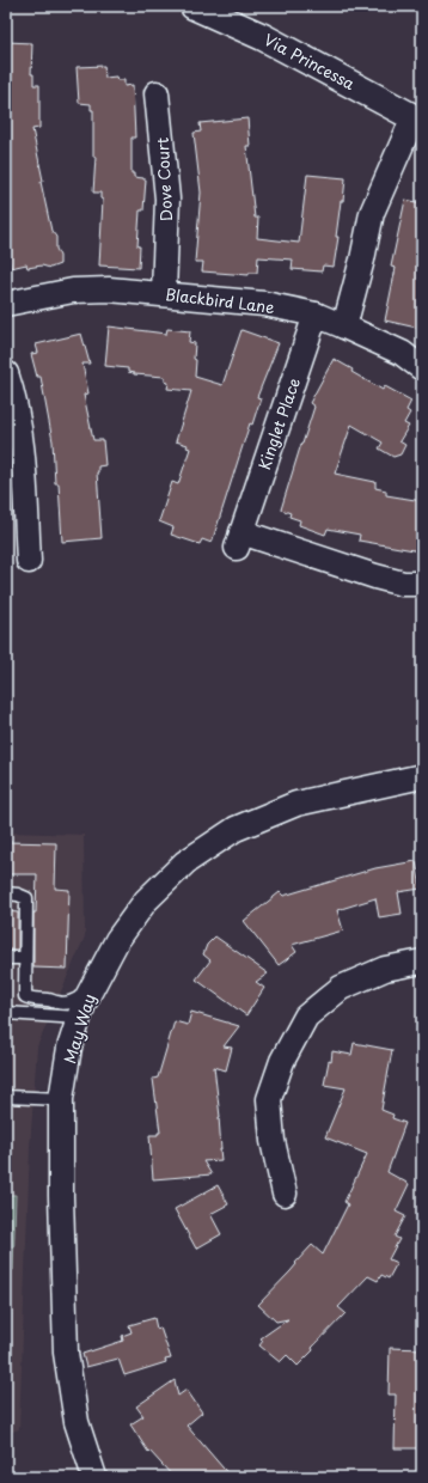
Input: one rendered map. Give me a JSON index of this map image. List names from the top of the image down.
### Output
{
  "streets": {
    "street": [
      "Via Princessa",
      "Dove Court",
      "Blackbird Lane",
      "Kinglet Place",
      "May Way"
    ]
  },
  "crossings": [
    ["Dove Court", "Blackbird Lane"],
    ["Blackbird Lane", "Kinglet Place"]
  ]
}
